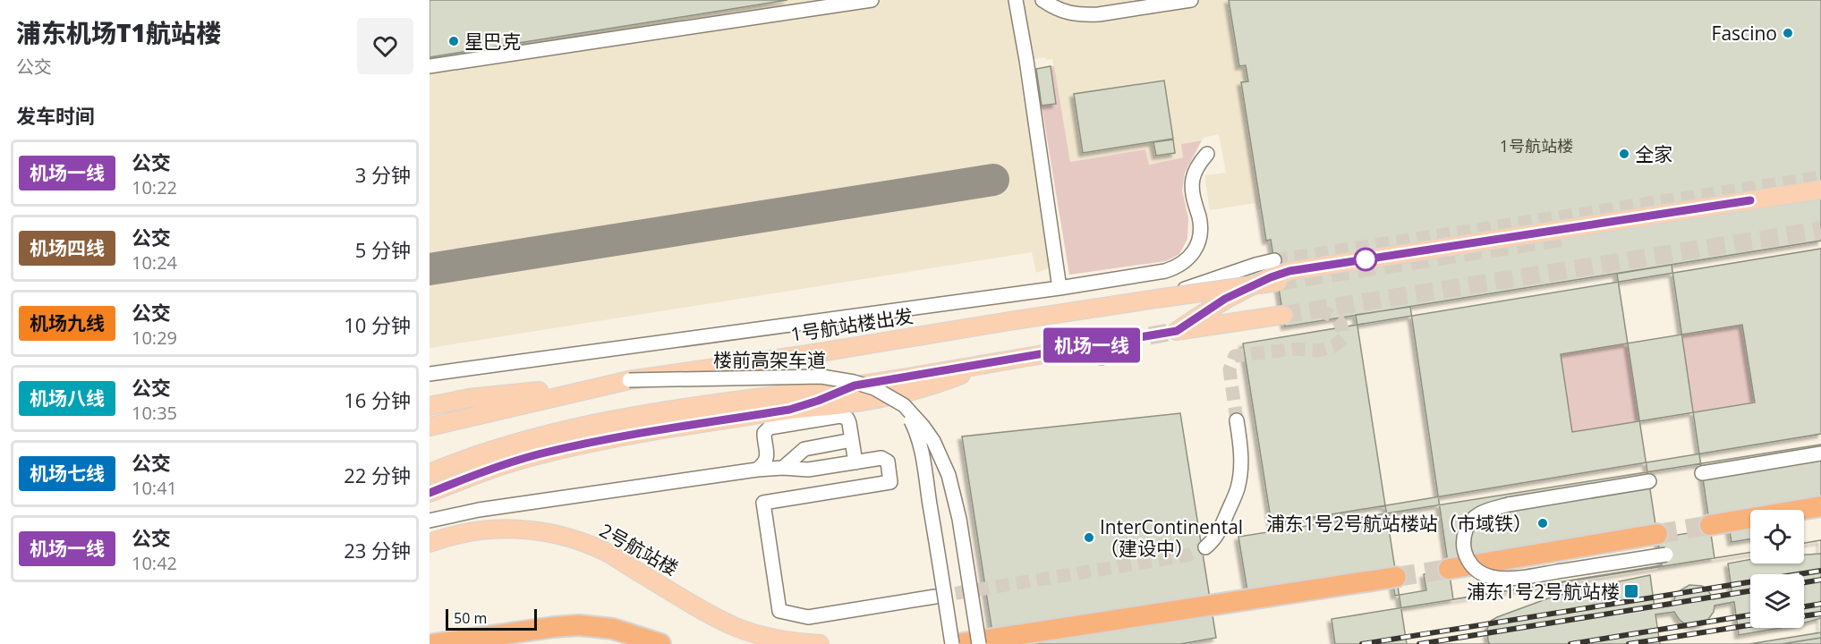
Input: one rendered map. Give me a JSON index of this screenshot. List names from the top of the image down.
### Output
{
  "streets": {
    "main road": ["1号航站楼出发", "2号航站楼"],
    "street": ["楼前高架车道"]
  },
  "crossings": [
    ["1号航站楼出发", "楼前高架车道"]
  ],
  "places": {
    "other": [
      "Fascino",
      "星巴克",
      "全家",
      "浦东1号2号航站楼站（市域铁）",
      "InterContinental （建设中）"
    ],
    "transit": ["浦东1号2号航站楼"]
  },
  "lines": ["bus line 机场一线"],
  "house_numbers": ["1号航站楼"],
  "scale_bar": "50 m",
  "page": {
    "heading": [
      ["浦东机场T1航站楼", "公交"],
      "发车时间"
    ],
    "on_map": "机场一线",
    "list": [
      {
        "mark": "机场一线",
        "name": "公交",
        "note": "10:22",
        "value": "3 分钟"
      },
      {
        "mark": "机场四线",
        "name": "公交",
        "note": "10:24",
        "value": "5 分钟"
      },
      {
        "mark": "机场九线",
        "name": "公交",
        "note": "10:29",
        "value": "10 分钟"
      },
      {
        "mark": "机场八线",
        "name": "公交",
        "note": "10:35",
        "value": "16 分钟"
      },
      {
        "mark": "机场七线",
        "name": "公交",
        "note": "10:41",
        "value": "22 分钟"
      },
      {
        "mark": "机场一线",
        "name": "公交",
        "note": "10:42",
        "value": "23 分钟"
      }
    ],
    "scale": "50 m"
  }
}
